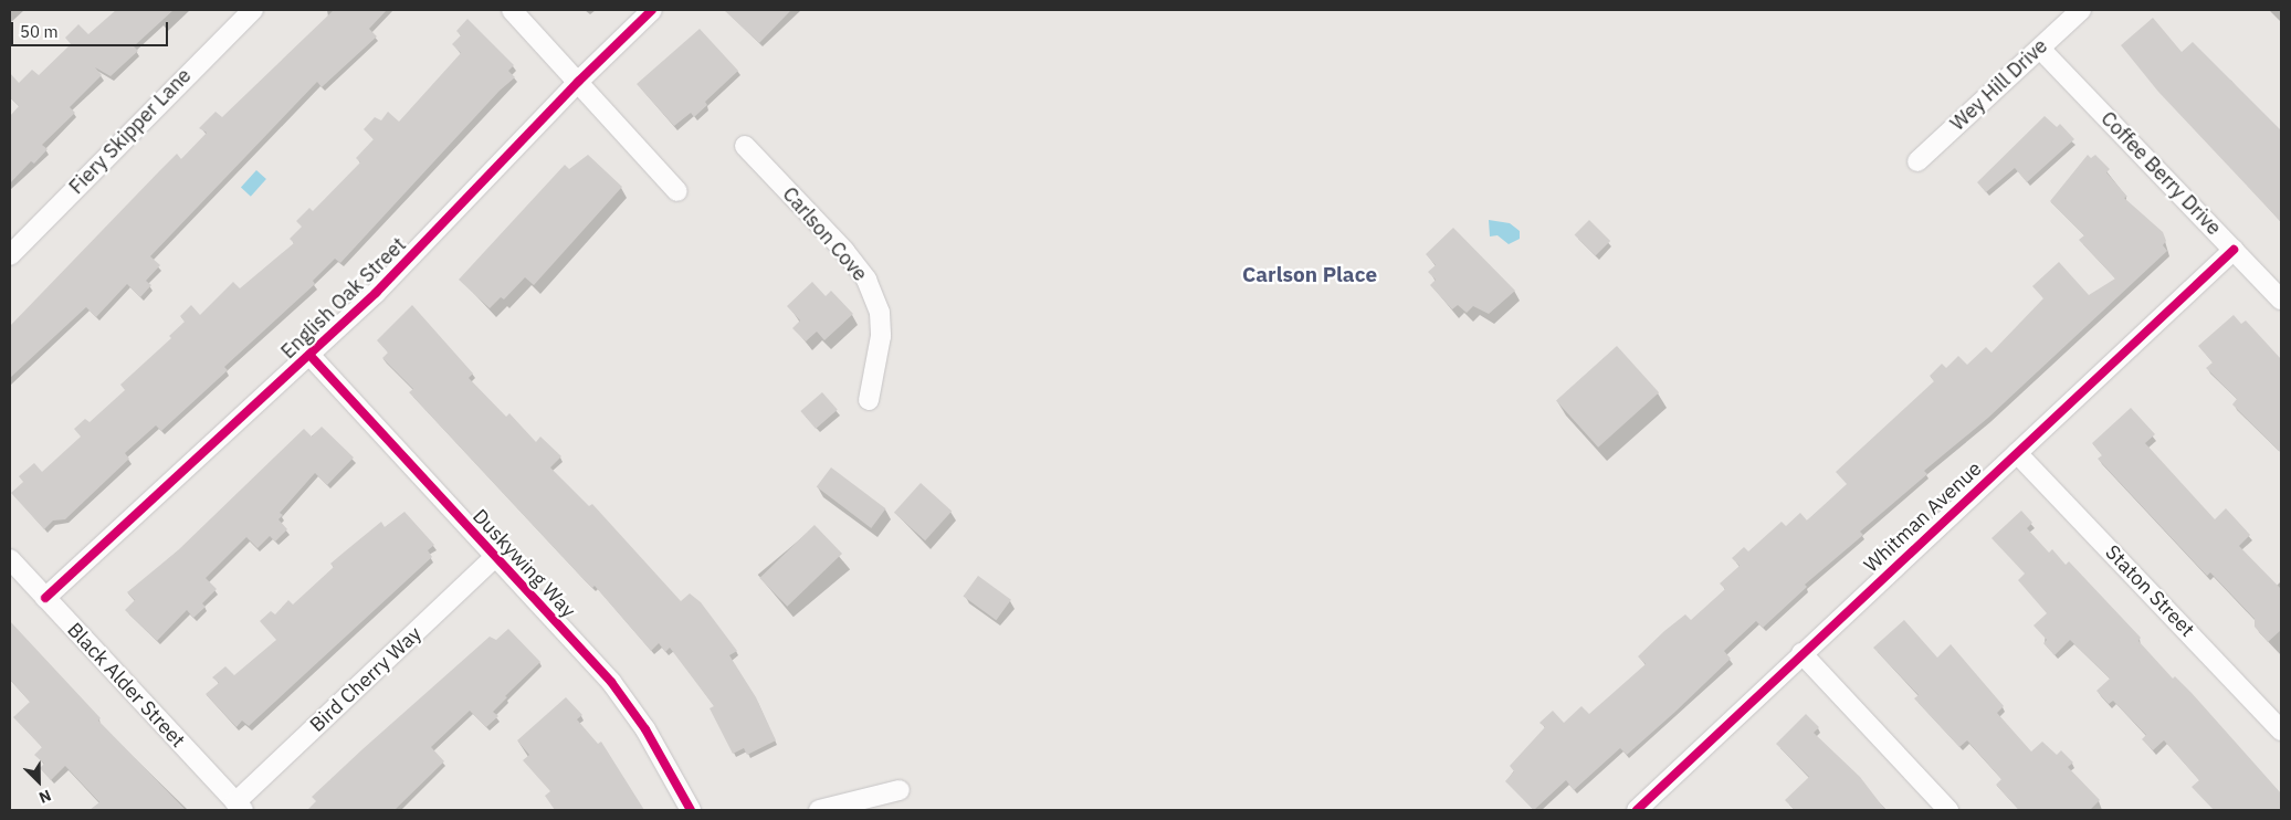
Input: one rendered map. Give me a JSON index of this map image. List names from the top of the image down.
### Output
{
  "streets": {
    "street": [
      "Wey Hill Drive",
      "Fiery Skipper Lane",
      "Coffee Berry Drive",
      "Carlson Cove",
      "English Oak Street",
      "Whitman Avenue",
      "Duskywing Way",
      "Staton Street",
      "Bird Cherry Way",
      "Black Alder Street"
    ]
  },
  "crossings": [
    ["Wey Hill Drive", "Coffee Berry Drive"],
    ["Coffee Berry Drive", "Whitman Avenue"],
    ["English Oak Street", "Duskywing Way"],
    ["English Oak Street", "Black Alder Street"],
    ["Whitman Avenue", "Staton Street"],
    ["Duskywing Way", "Bird Cherry Way"],
    ["Bird Cherry Way", "Black Alder Street"]
  ],
  "districts": ["Carlson Place"],
  "scale_bar": "50 m",
  "north": "bottom right"
}
